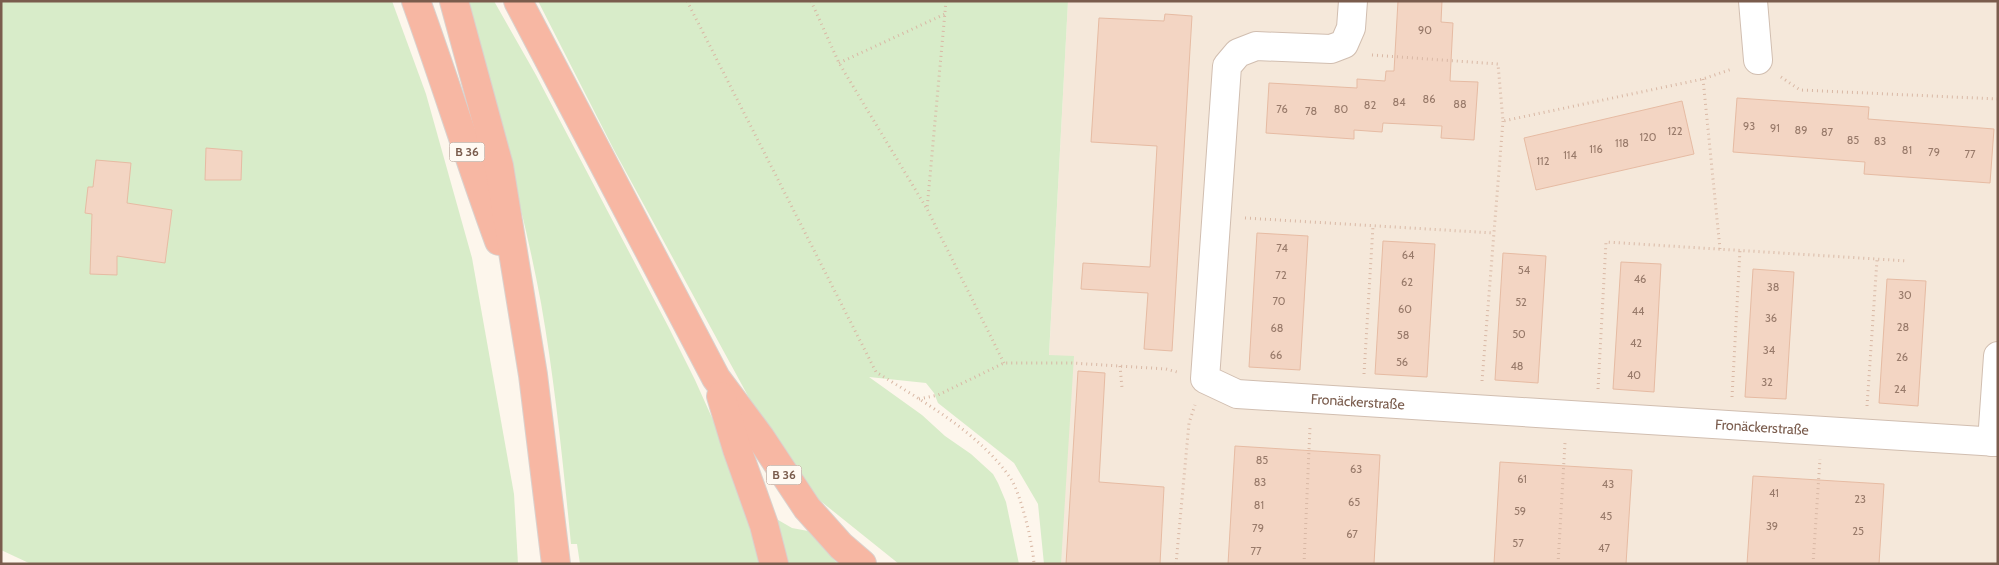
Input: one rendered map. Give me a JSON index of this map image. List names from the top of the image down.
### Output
{
  "streets": {
    "highway": ["B 36"],
    "street": ["Fronäckerstraße"]
  },
  "house_numbers": [
    "90",
    "86",
    "84",
    "88",
    "82",
    "76",
    "80",
    "78",
    "93",
    "91",
    "89",
    "122",
    "87",
    "120",
    "85",
    "83",
    "118",
    "116",
    "81",
    "79",
    "77",
    "114",
    "112",
    "74",
    "64",
    "54",
    "72",
    "46",
    "62",
    "38",
    "30",
    "70",
    "52",
    "60",
    "44",
    "36",
    "28",
    "68",
    "50",
    "58",
    "42",
    "34",
    "66",
    "26",
    "56",
    "48",
    "40",
    "32",
    "24",
    "85",
    "63",
    "61",
    "83",
    "43",
    "41",
    "23",
    "65",
    "81",
    "59",
    "45",
    "39",
    "79",
    "25",
    "67",
    "57",
    "47",
    "77"
  ]
}
